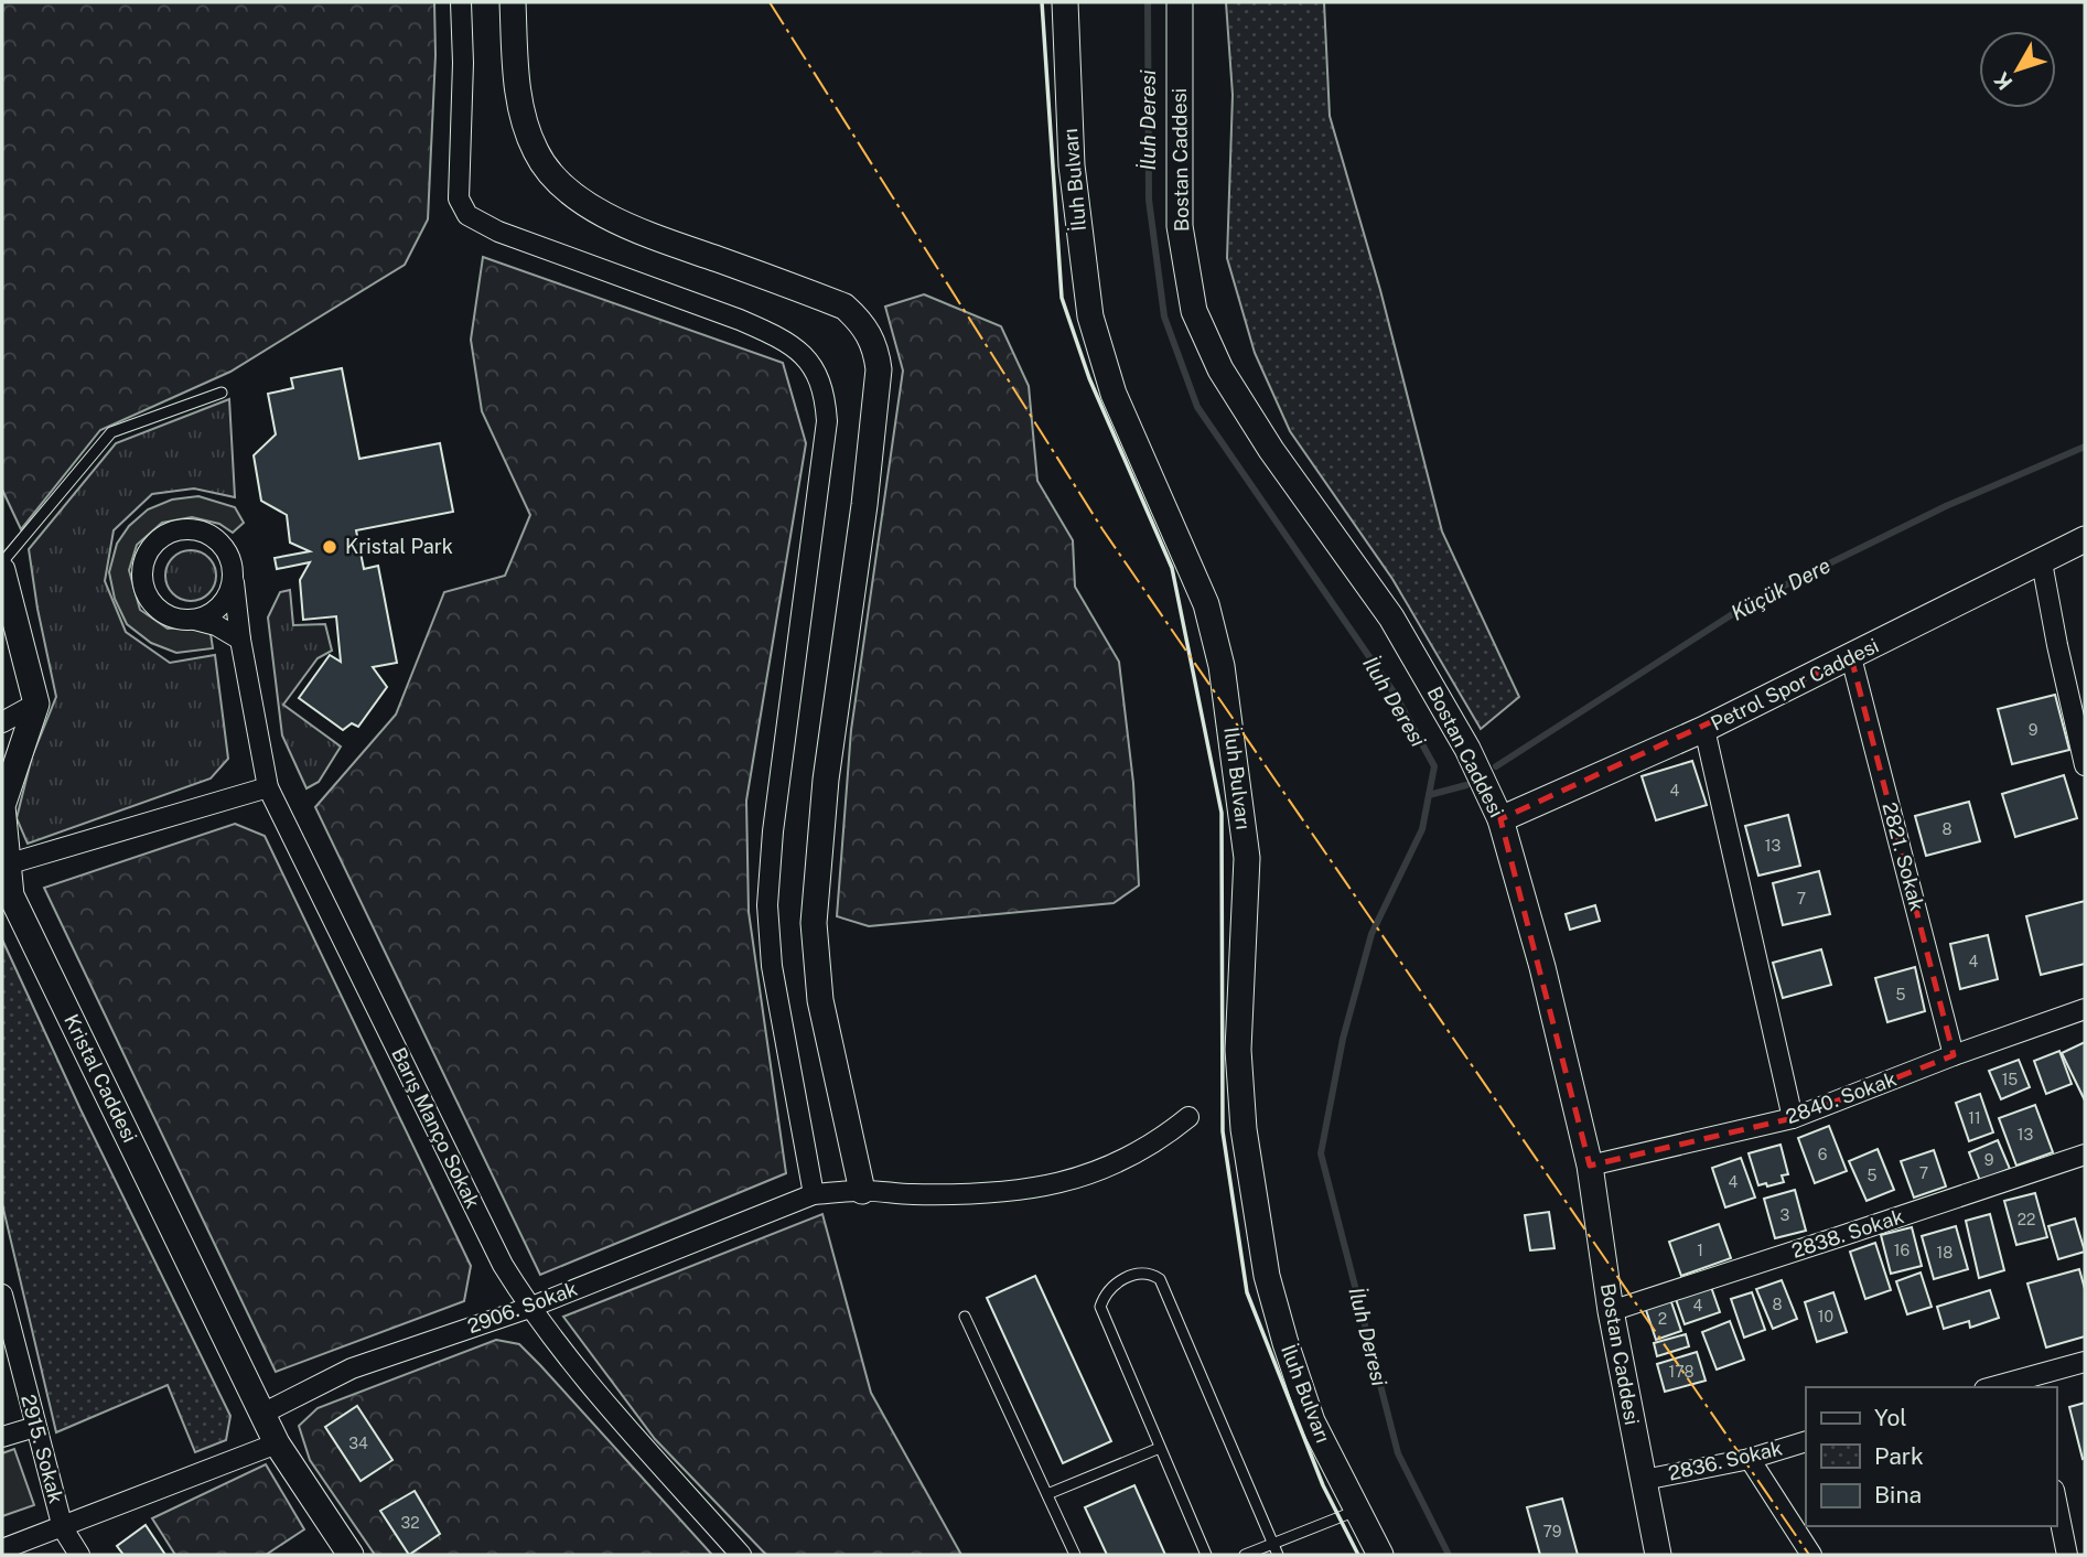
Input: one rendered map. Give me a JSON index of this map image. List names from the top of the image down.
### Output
{
  "streets": {
    "street": [
      "Bostan Caddesi",
      "İluh Bulvarı",
      "Petrol Spor Caddesi",
      "2821. Sokak",
      "Kristal Caddesi",
      "2840. Sokak",
      "Barış Manço Sokak",
      "2838. Sokak",
      "2906. Sokak",
      "2915. Sokak",
      "2836. Sokak"
    ]
  },
  "crossings": [
    ["Bostan Caddesi", "Petrol Spor Caddesi"],
    ["Bostan Caddesi", "2840. Sokak"],
    ["Bostan Caddesi", "2838. Sokak"],
    ["Bostan Caddesi", "2836. Sokak"],
    ["Petrol Spor Caddesi", "2821. Sokak"],
    ["2821. Sokak", "2840. Sokak"],
    ["Kristal Caddesi", "2906. Sokak"],
    ["Barış Manço Sokak", "2906. Sokak"]
  ],
  "water": ["İluh Deresi", "Küçük Dere"],
  "places": ["Kristal Park"],
  "house_numbers": [
    "9",
    "4",
    "8",
    "13",
    "7",
    "4",
    "5",
    "15",
    "11",
    "13",
    "6",
    "9",
    "7",
    "5",
    "4",
    "3",
    "22",
    "1",
    "16",
    "18",
    "8",
    "4",
    "10",
    "2",
    "178",
    "34",
    "32",
    "79"
  ],
  "legend": ["Yol", "Park", "Bina"],
  "north": "bottom left"
}
